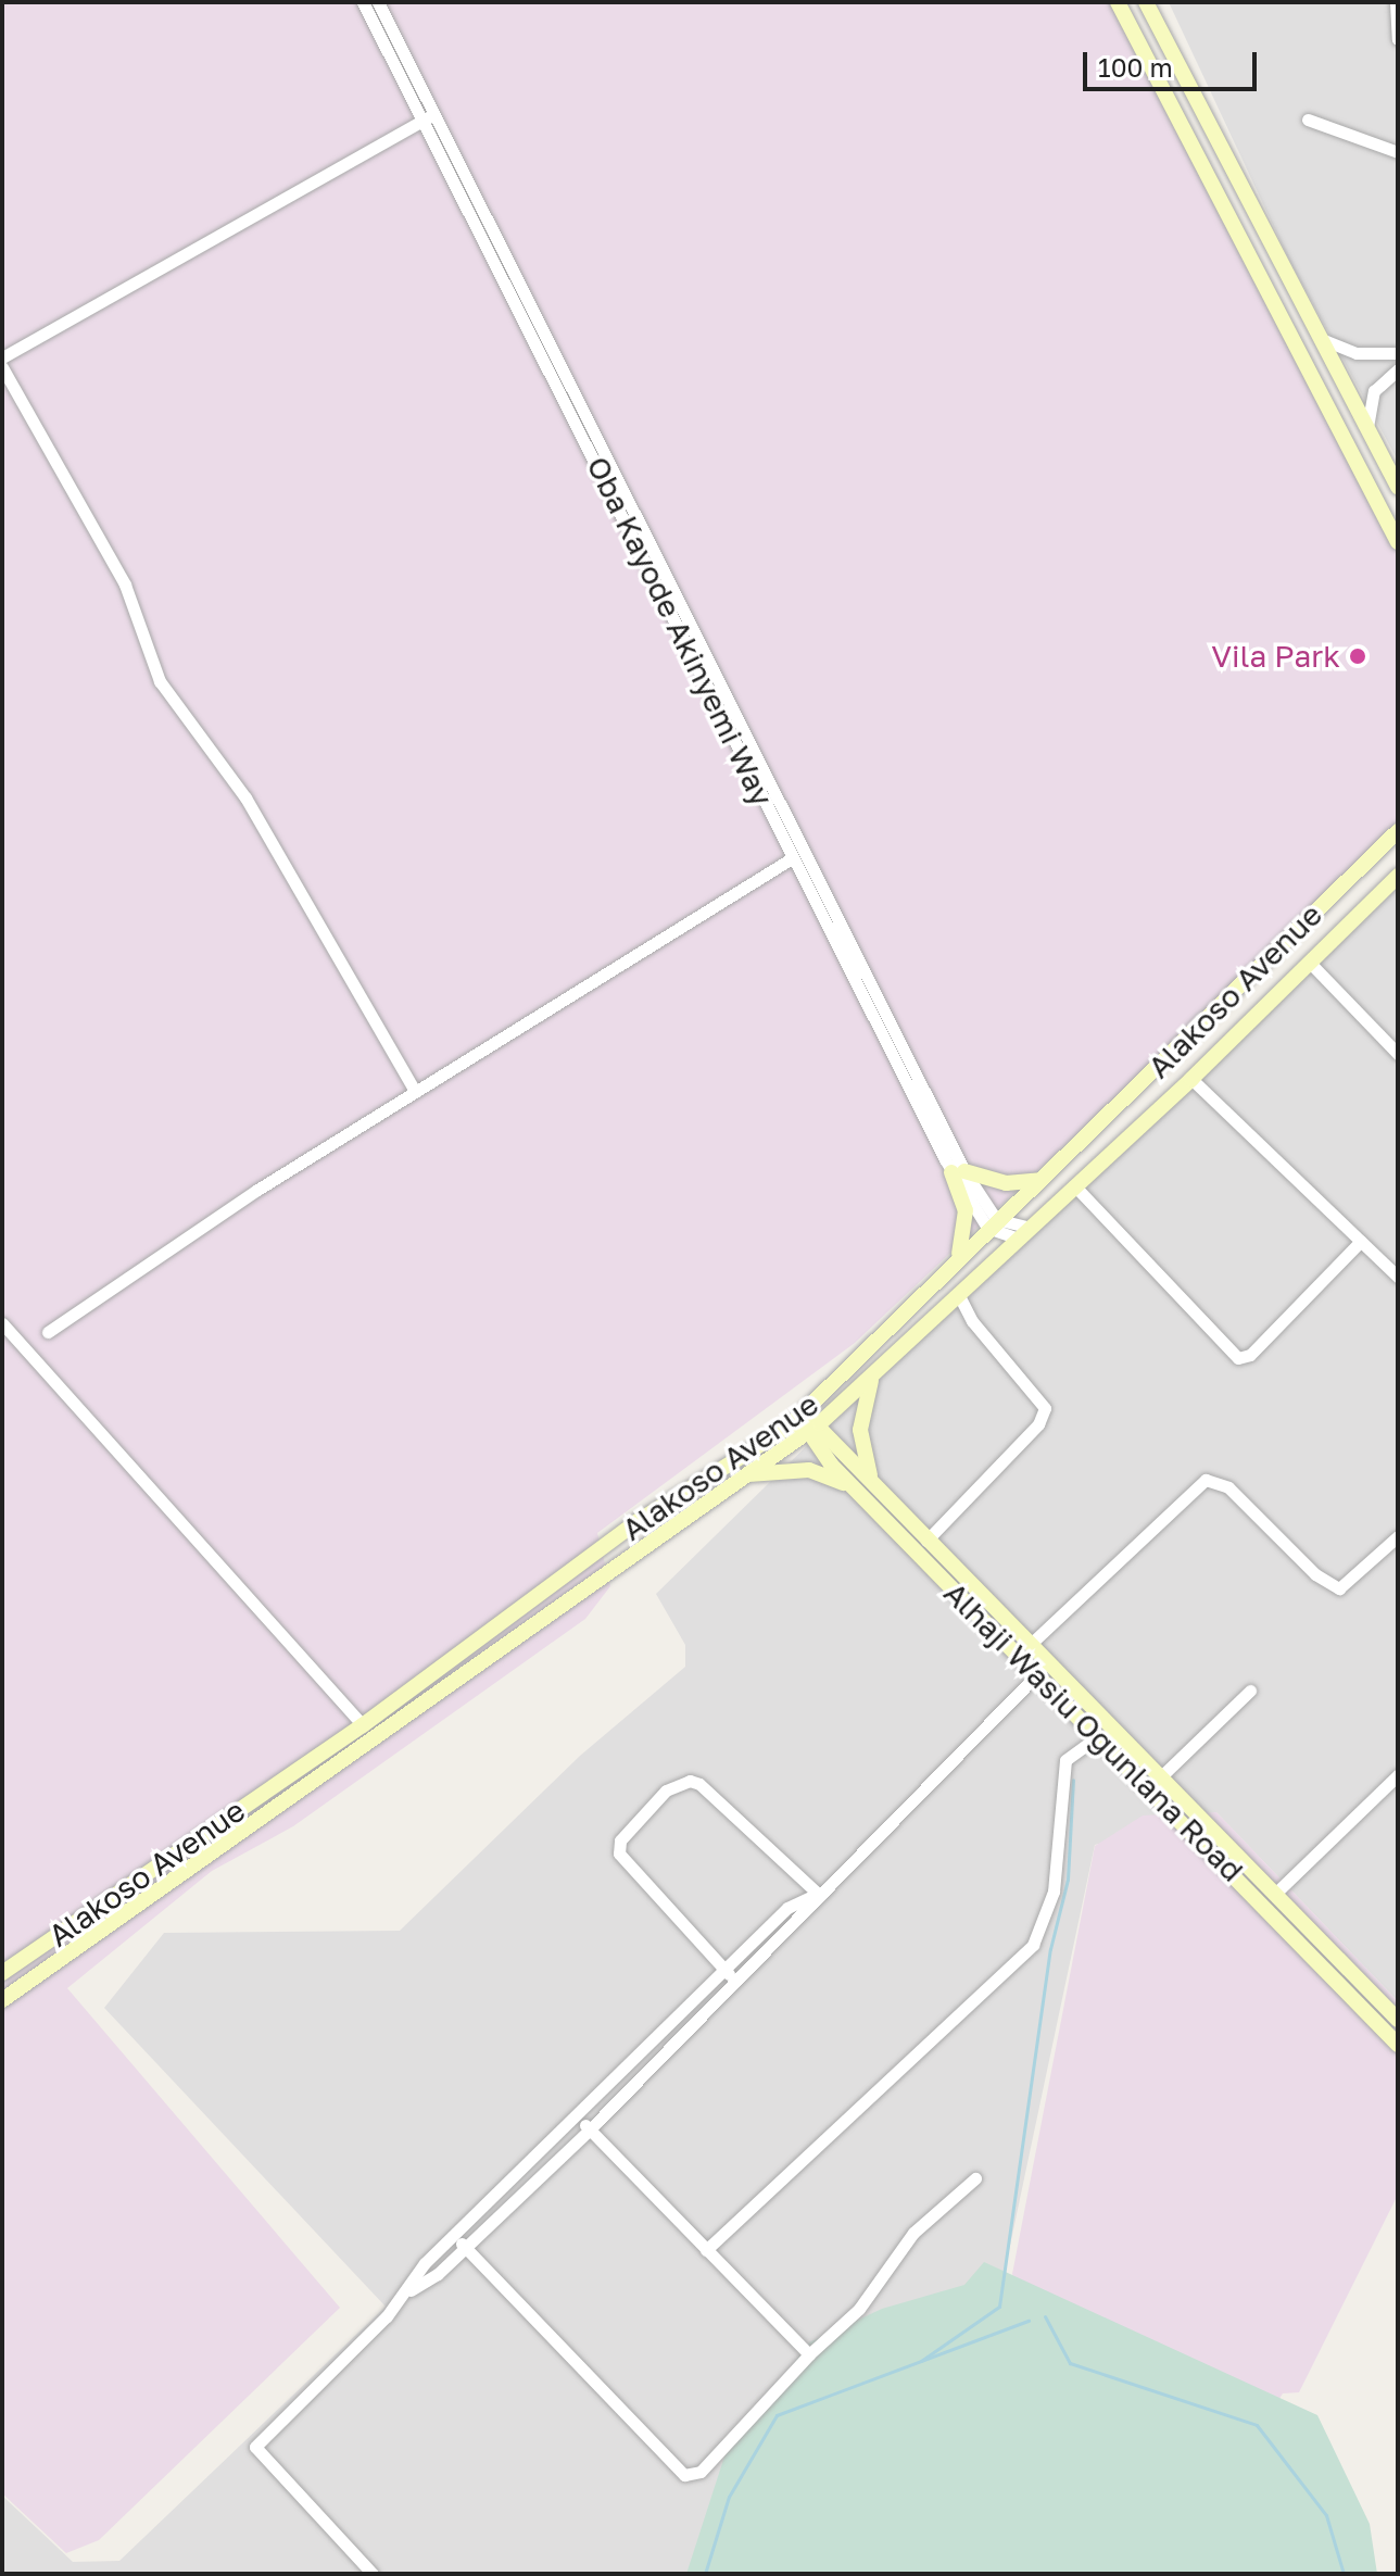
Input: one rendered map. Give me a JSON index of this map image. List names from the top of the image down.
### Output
{
  "streets": {
    "street": ["Oba Kayode Akinyemi Way", "Alakoso Avenue", "Alhaji Wasiu Ogunlana Road"]
  },
  "crossings": [
    ["Oba Kayode Akinyemi Way", "Alakoso Avenue"],
    ["Alakoso Avenue", "Alhaji Wasiu Ogunlana Road"]
  ],
  "places": ["Vila Park"],
  "scale_bar": "100 m"
}
